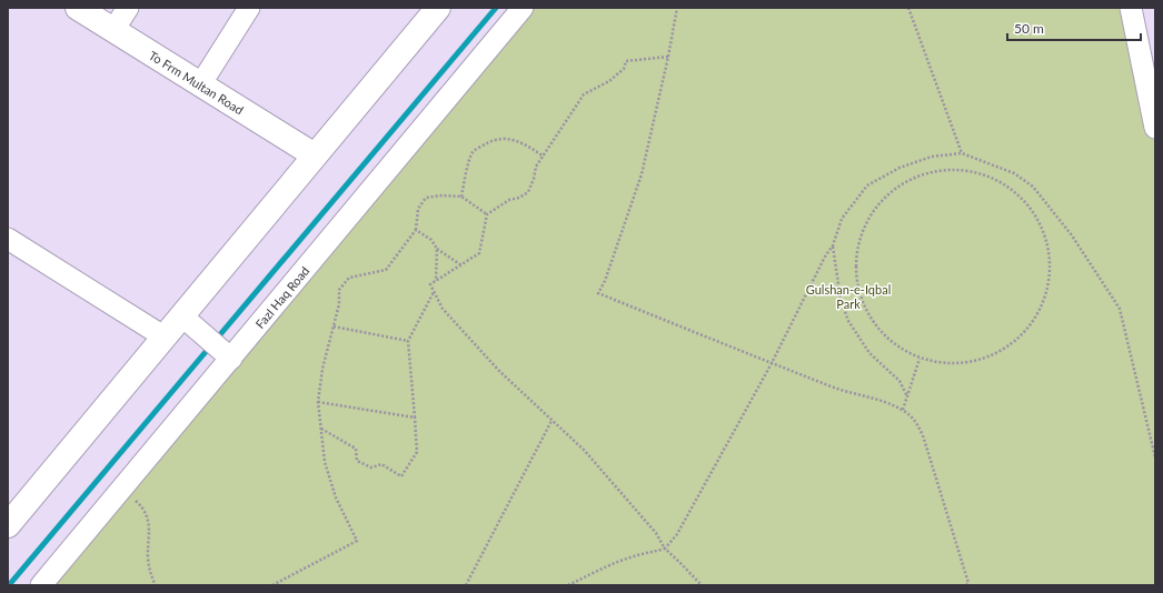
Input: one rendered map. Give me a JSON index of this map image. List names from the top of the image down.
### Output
{
  "streets": {
    "main road": ["To Frm Multan Road"],
    "street": ["Fazl Haq Road"]
  },
  "parks": ["Gulshan-e-Iqbal Park"],
  "scale_bar": "50 m"
}
